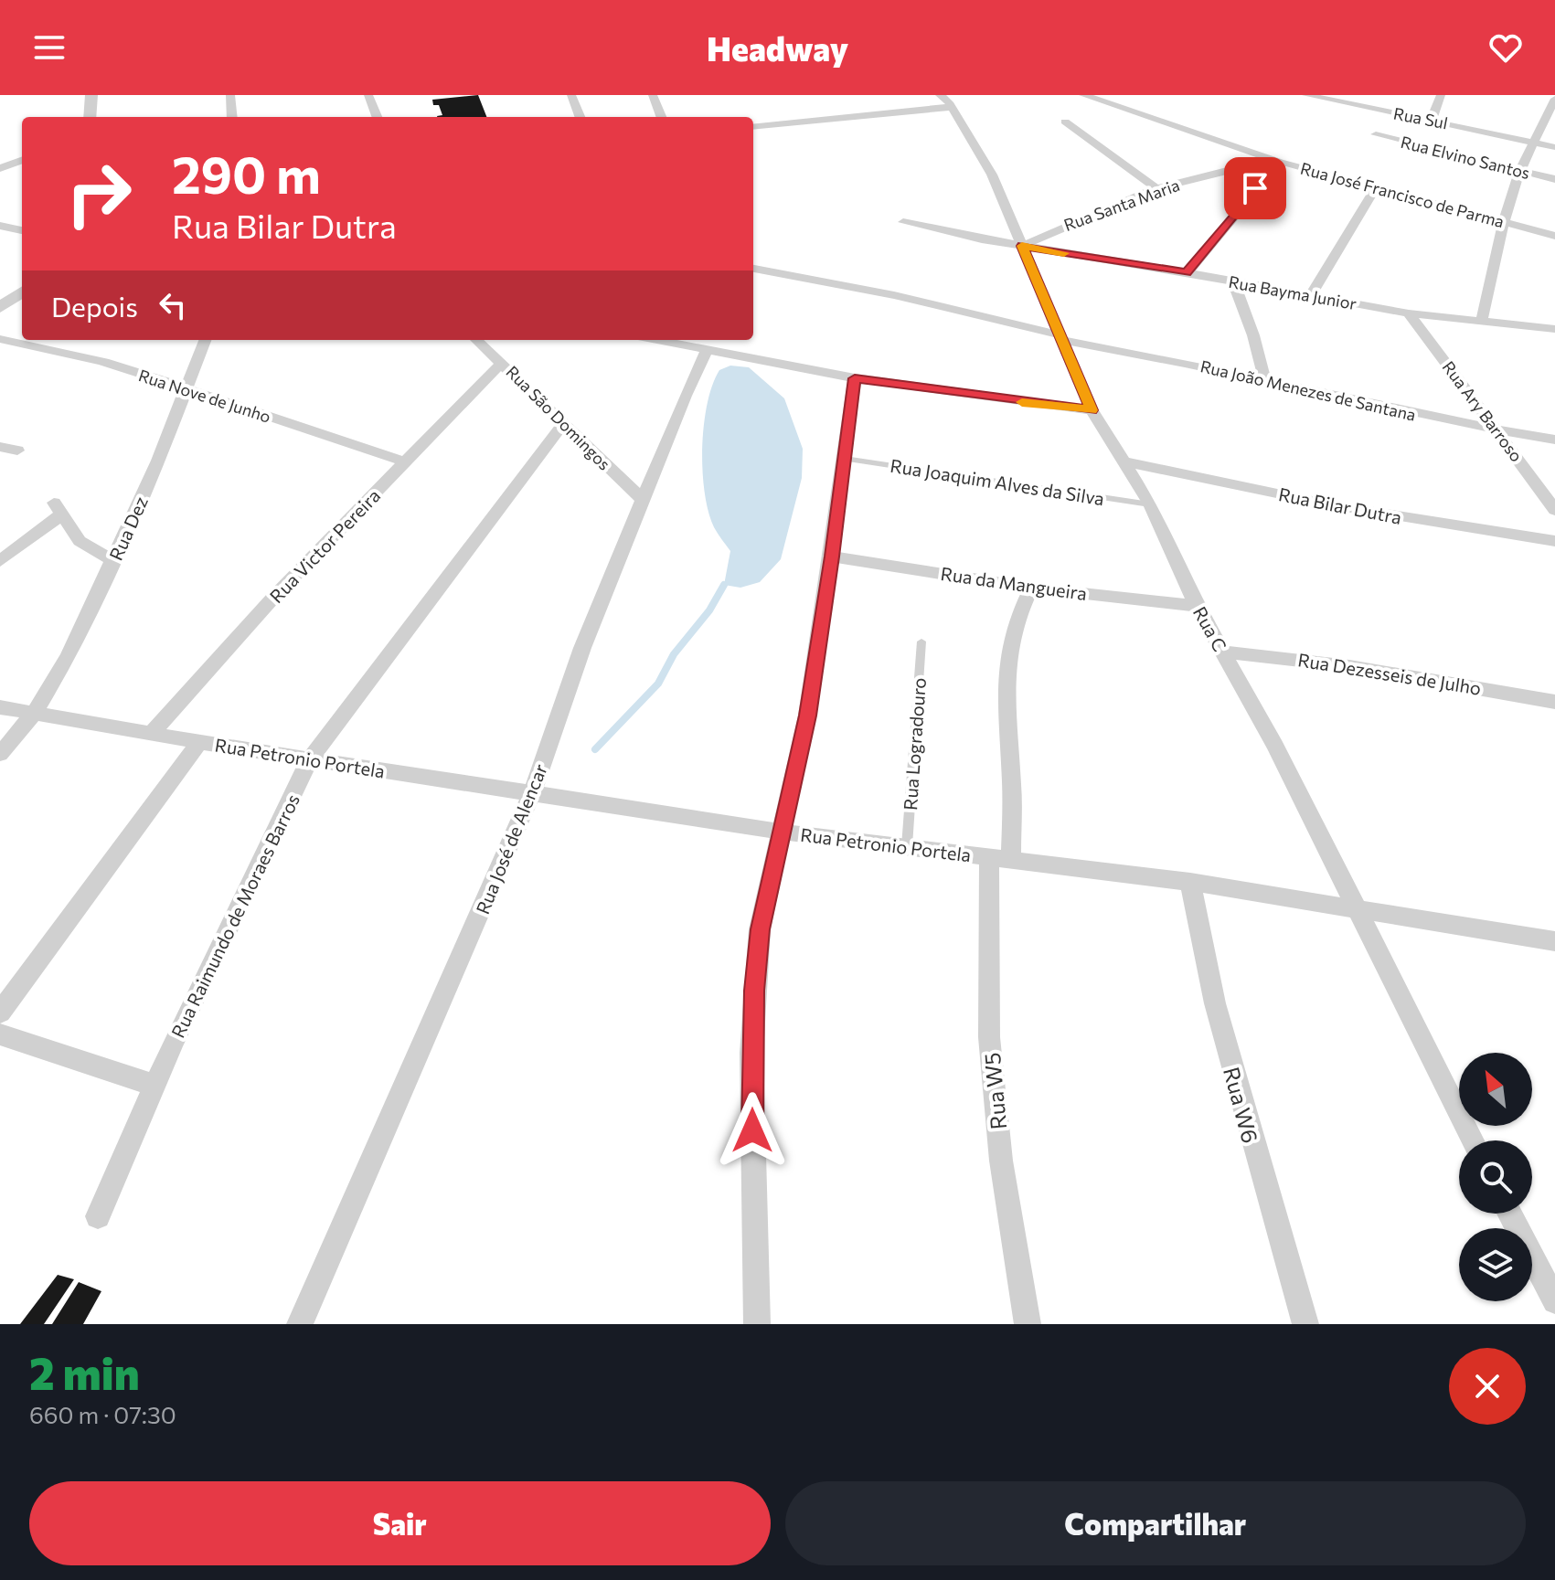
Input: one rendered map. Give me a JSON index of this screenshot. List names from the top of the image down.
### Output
{
  "streets": {
    "street": [
      "Rua Sul",
      "Rua Elvino Santos",
      "Rua José Francisco de Parma",
      "Rua Santa Maria",
      "Rua Bayma Junior",
      "Rua João Menezes de Santana",
      "Rua Nove de Junho",
      "Rua Ary Barroso",
      "Rua São Domingos",
      "Rua Bilar Dutra",
      "Rua Dez",
      "Rua Victor Pereira",
      "Rua da Mangueira",
      "Rua C",
      "Rua Dezesseis de Julho",
      "Rua Petronio Portela",
      "Rua José de Alencar",
      "Rua Raimundo de Moraes Barros",
      "Rua W5",
      "Rua W6"
    ],
    "lane": ["Rua Joaquim Alves da Silva", "Rua Logradouro"]
  },
  "crossings": [
    ["Rua José Francisco de Parma", "Rua Santa Maria"],
    ["Rua Santa Maria", "Rua Bayma Junior"],
    ["Rua Santa Maria", "Rua C"],
    ["Rua Bayma Junior", "Rua Ary Barroso"],
    ["Rua Bayma Junior", "Rua C"],
    ["Rua João Menezes de Santana", "Rua Ary Barroso"],
    ["Rua João Menezes de Santana", "Rua C"],
    ["Rua Nove de Junho", "Rua Dez"],
    ["Rua Nove de Junho", "Rua Victor Pereira"],
    ["Rua São Domingos", "Rua Victor Pereira"],
    ["Rua São Domingos", "Rua José de Alencar"],
    ["Rua São Domingos", "Rua Raimundo de Moraes Barros"],
    ["Rua Joaquim Alves da Silva", "Rua C"],
    ["Rua Bilar Dutra", "Rua C"],
    ["Rua Dez", "Rua Petronio Portela"],
    ["Rua Victor Pereira", "Rua Petronio Portela"],
    ["Rua da Mangueira", "Rua C"],
    ["Rua da Mangueira", "Rua W5"],
    ["Rua C", "Rua Dezesseis de Julho"],
    ["Rua C", "Rua Petronio Portela"],
    ["Rua Logradouro", "Rua Petronio Portela"],
    ["Rua Petronio Portela", "Rua José de Alencar"],
    ["Rua Petronio Portela", "Rua Raimundo de Moraes Barros"],
    ["Rua Petronio Portela", "Rua W5"],
    ["Rua Petronio Portela", "Rua W6"]
  ],
  "north": "top left",
  "page": {
    "header": "Headway",
    "turn": ["290 m", "Rua Bilar Dutra"],
    "then": "Depois",
    "heading": ["2 min", "660 m · 07:30"],
    "buttons": ["Sair", "Compartilhar"]
  }
}
